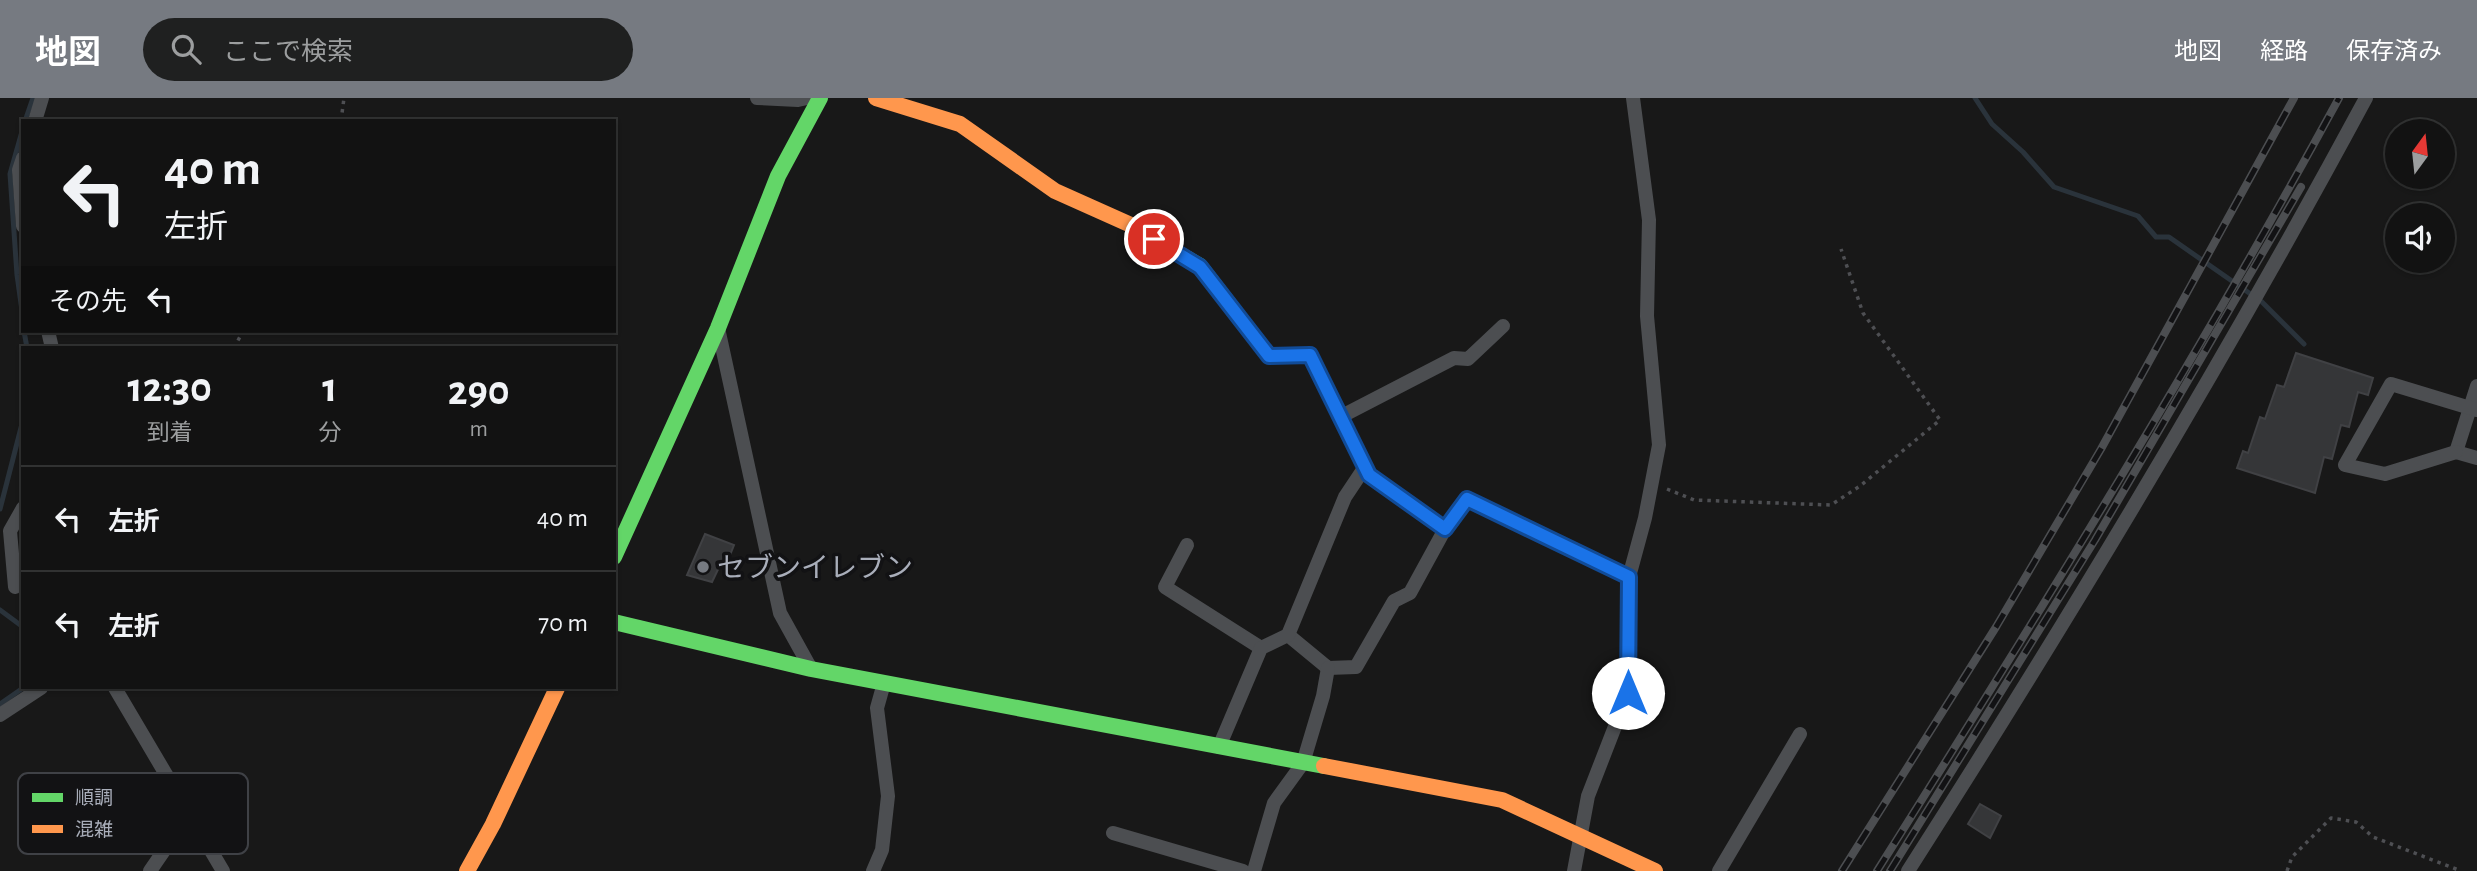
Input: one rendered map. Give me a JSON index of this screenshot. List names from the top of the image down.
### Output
{
  "places": ["セブンイレブン"],
  "legend": ["順調", "混雑"],
  "north": "top",
  "page": {
    "header": "地図",
    "search": "ここで検索",
    "nav": ["地図", "経路", "保存済み"],
    "turn": ["40 m", "左折"],
    "then": "その先",
    "eta": [
      "12:30",
      "到着",
      "1",
      "分",
      "290",
      "m"
    ],
    "list": [
      {
        "name": "左折",
        "value": "40 m"
      },
      {
        "name": "左折",
        "value": "70 m"
      }
    ]
  }
}
